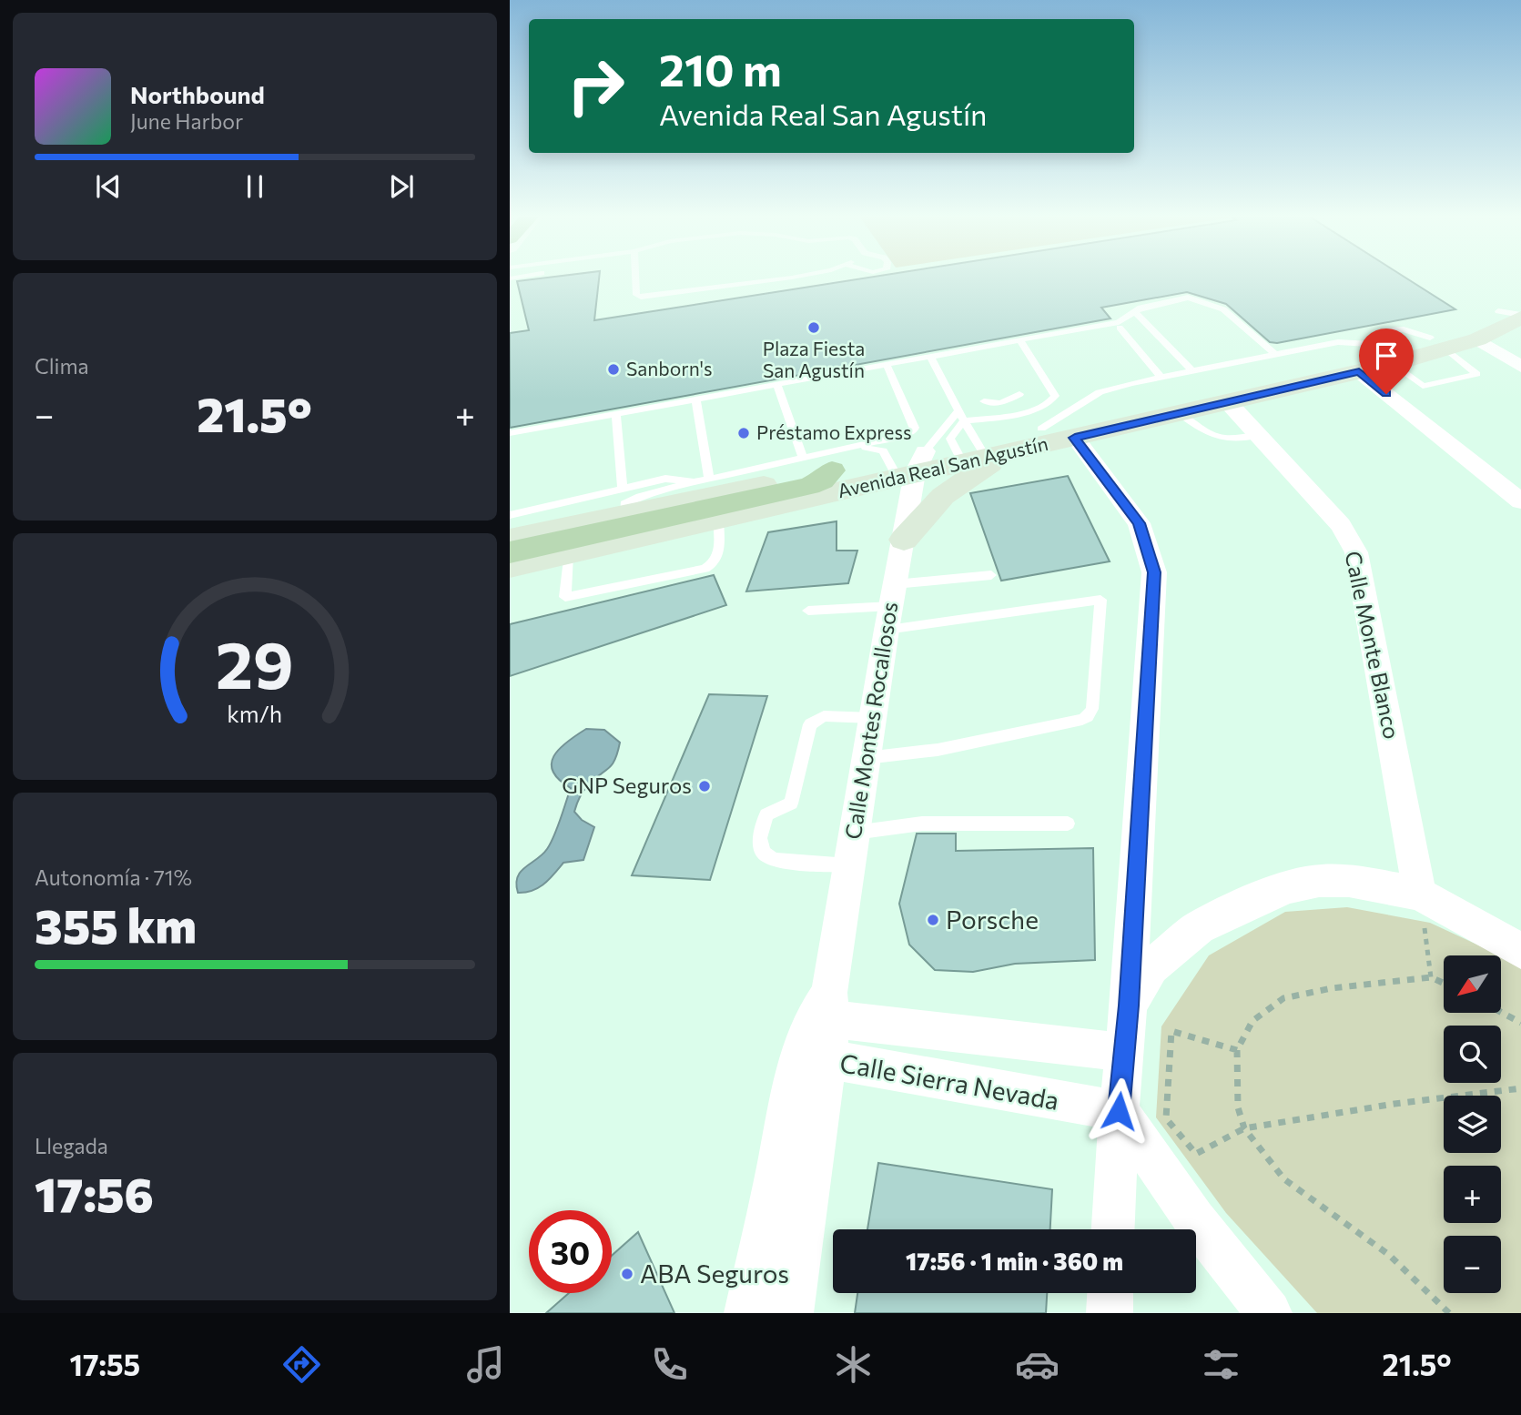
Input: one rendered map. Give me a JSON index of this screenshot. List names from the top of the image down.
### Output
{
  "streets": {
    "main road": ["Avenida Real San Agustín"],
    "street": ["Calle Monte Blanco", "Calle Montes Rocallosos", "Calle Sierra Nevada"]
  },
  "crossings": [
    ["Avenida Real San Agustín", "Calle Monte Blanco"],
    ["Avenida Real San Agustín", "Calle Montes Rocallosos"],
    ["Calle Montes Rocallosos", "Calle Sierra Nevada"]
  ],
  "places": [
    "Plaza Fiesta San Agustín",
    "Sanborn's",
    "Préstamo Express",
    "GNP Seguros",
    "Porsche",
    "ABA Seguros"
  ],
  "north": "bottom left",
  "page": {
    "turn": ["210 m", "Avenida Real San Agustín"],
    "song": ["Northbound", "June Harbor"],
    "tile": [
      "Clima",
      ["Autonomía · 71%", "355 km"],
      ["Llegada", "17:56"]
    ],
    "heat": ["−", "21.5°", "+"],
    "map_buttons": ["+", "−"],
    "limit": "30",
    "trip": "17:56 · 1 min · 360 m",
    "tabs": ["17:55", "21.5°"],
    "gauge": ["29", "km/h"]
  }
}
